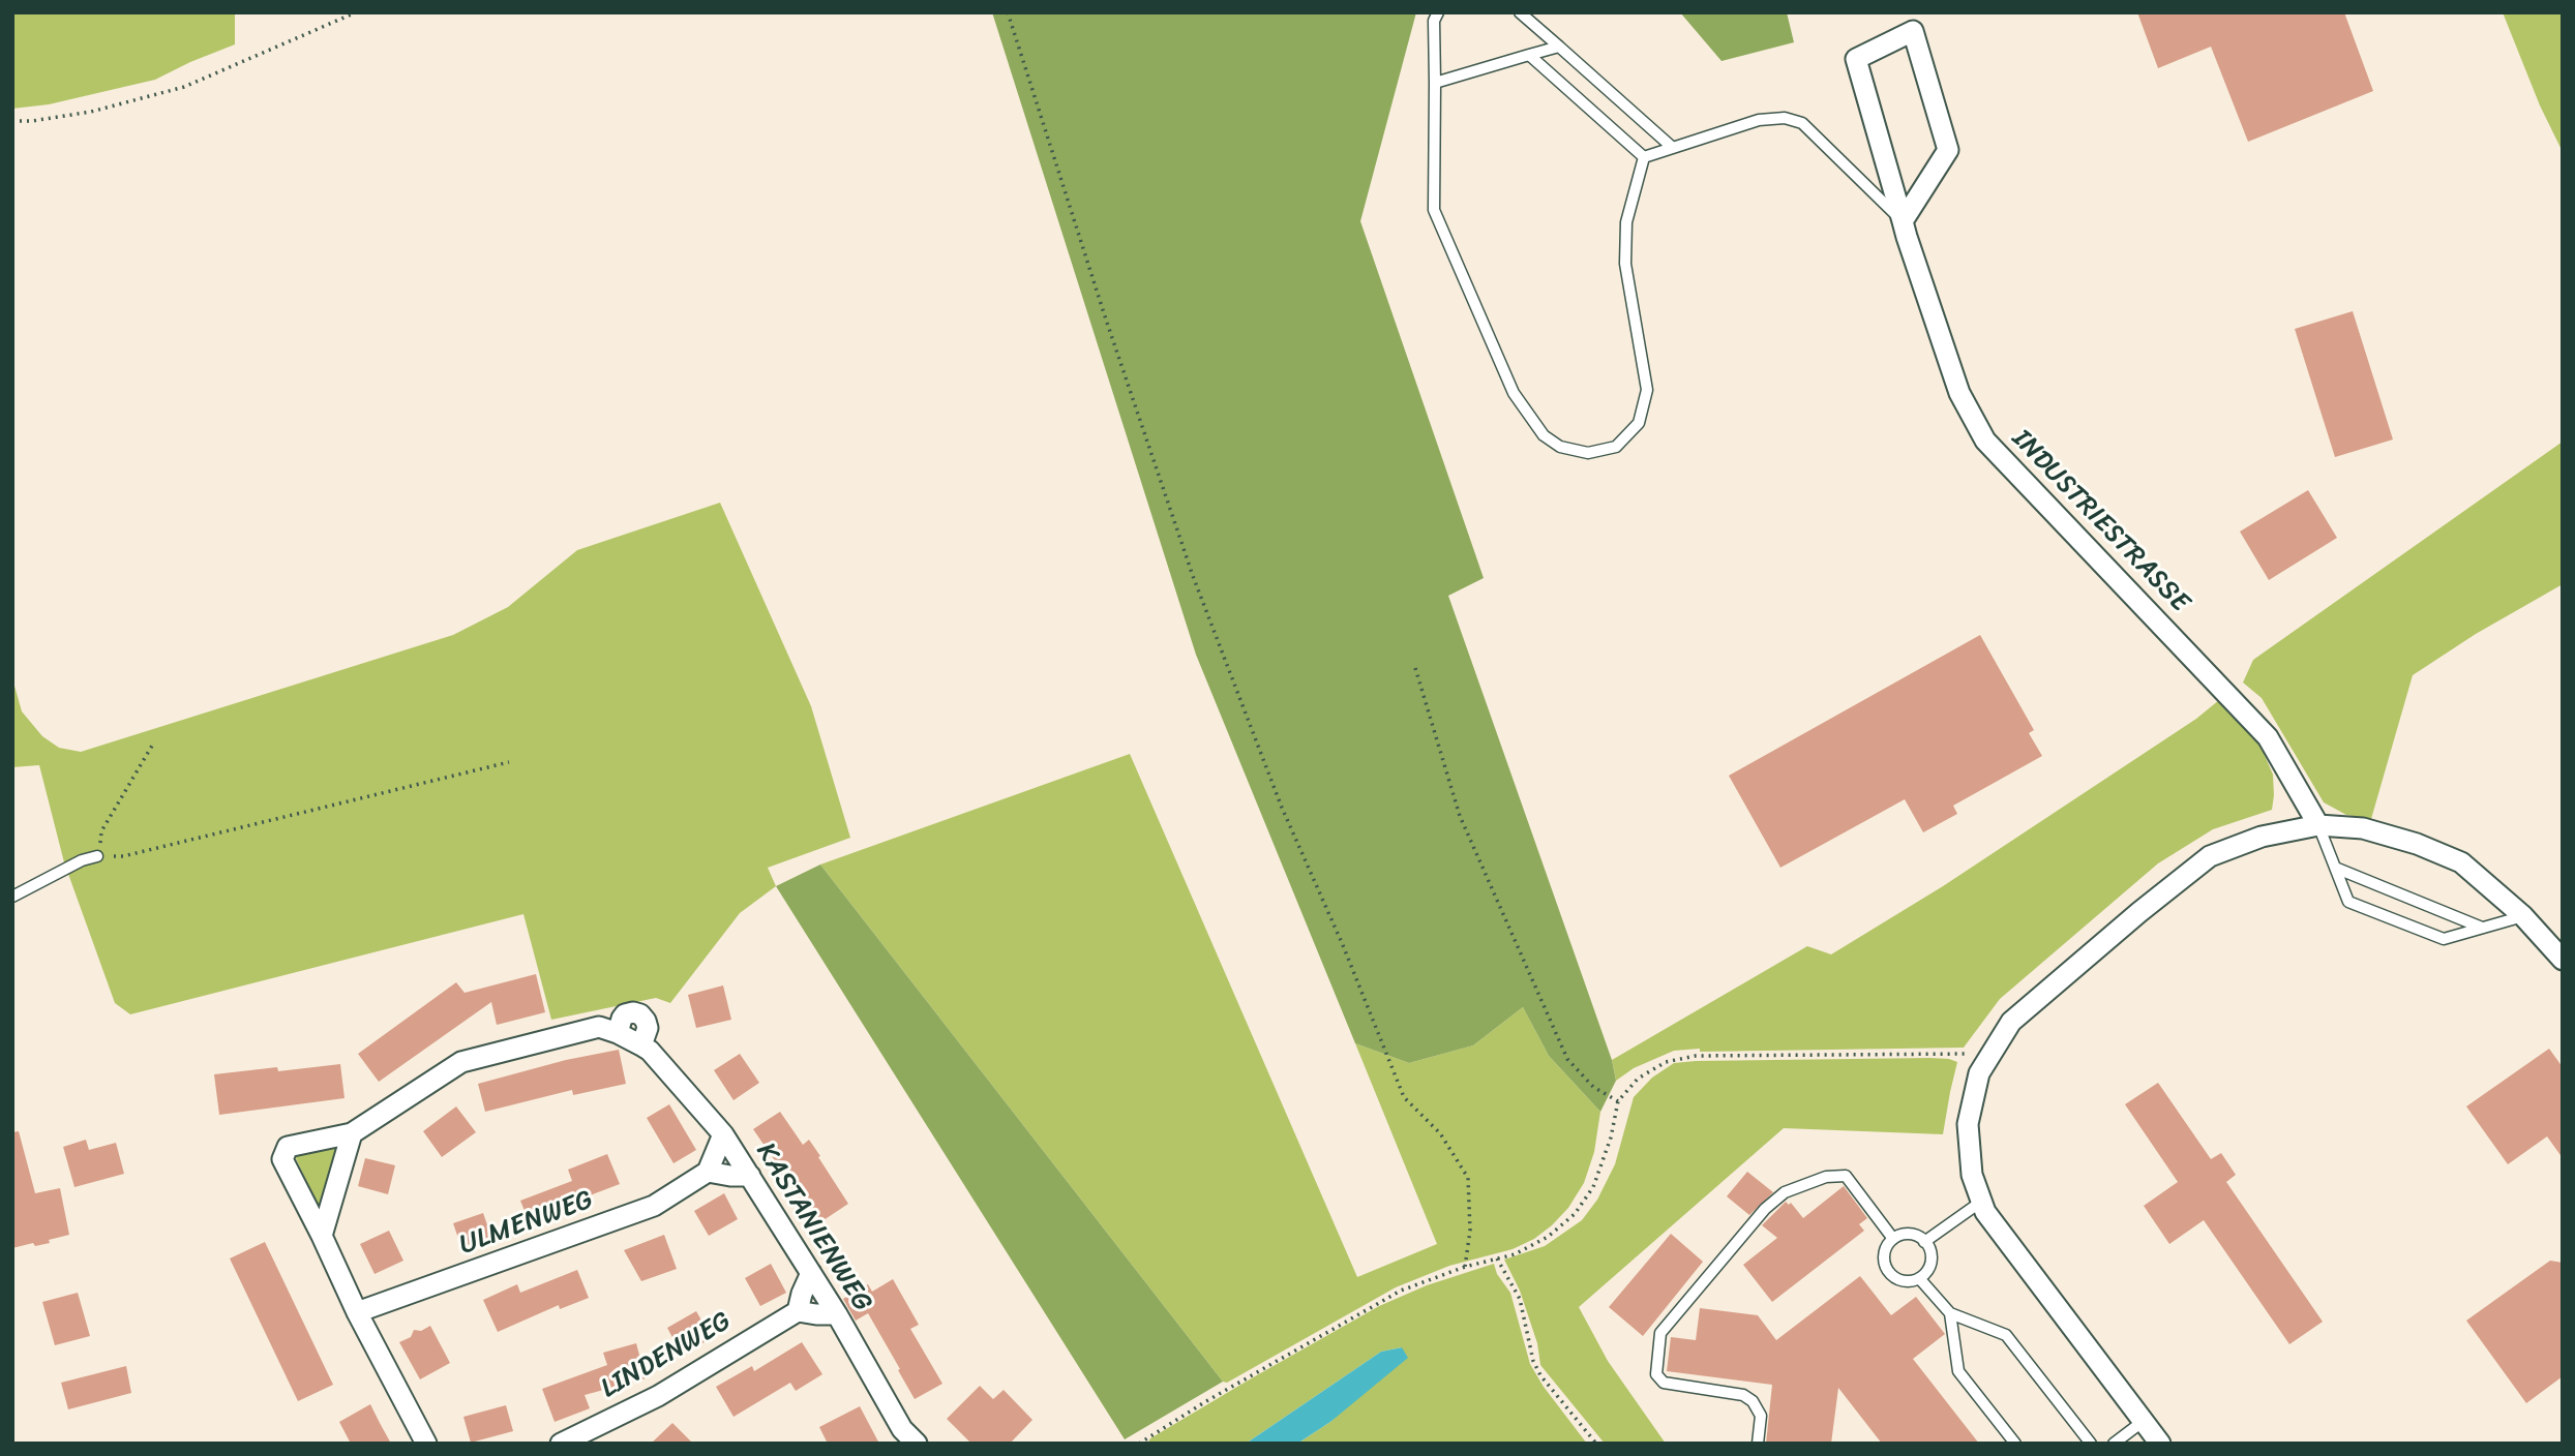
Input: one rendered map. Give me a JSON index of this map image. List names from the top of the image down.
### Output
{
  "streets": {
    "street": [
      "INDUSTRIESTRASSE",
      "ULMENWEG",
      "KASTANIENWEG",
      "LINDENWEG"
    ]
  }
}
